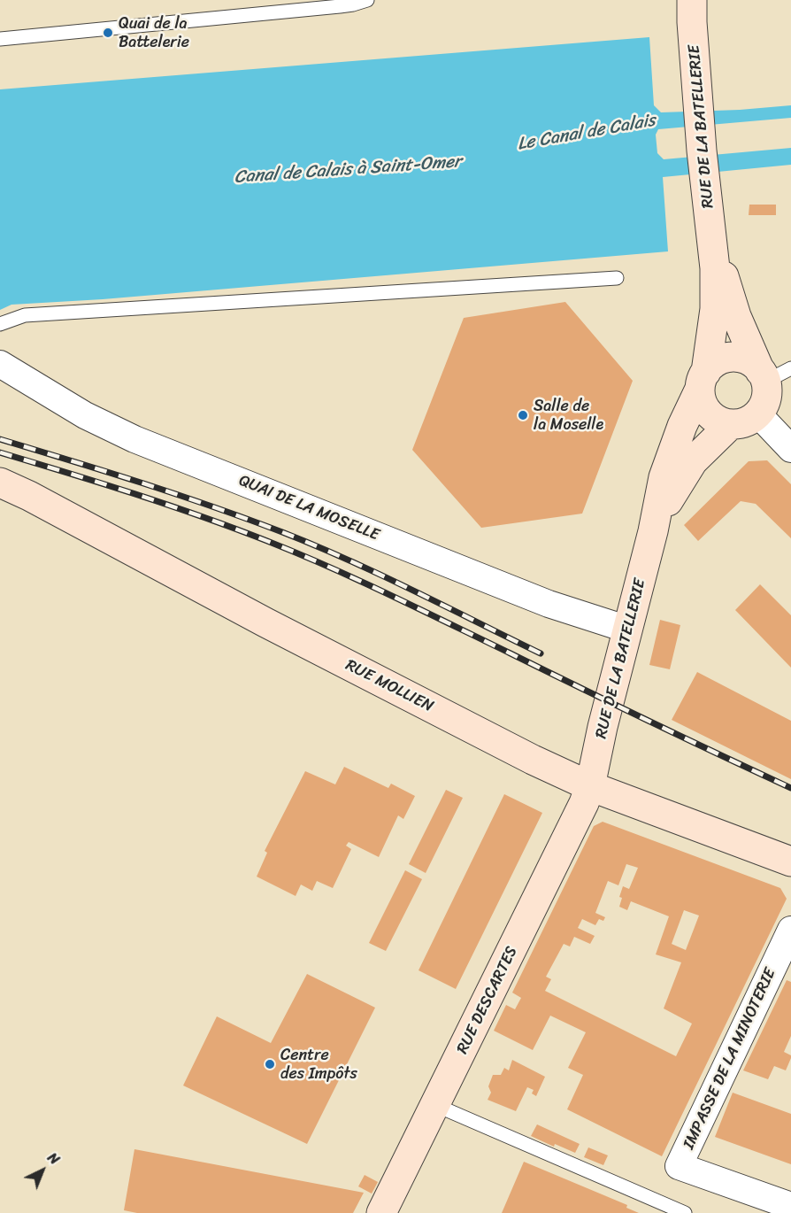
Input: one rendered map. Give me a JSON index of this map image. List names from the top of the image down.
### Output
{
  "streets": {
    "street": [
      "RUE DE LA BATELLERIE",
      "QUAI DE LA MOSELLE",
      "RUE MOLLIEN",
      "RUE DESCARTES",
      "IMPASSE DE LA MINOTERIE"
    ]
  },
  "crossings": [
    ["RUE DE LA BATELLERIE", "QUAI DE LA MOSELLE"],
    ["RUE DE LA BATELLERIE", "RUE MOLLIEN"],
    ["RUE DE LA BATELLERIE", "RUE DESCARTES"],
    ["RUE MOLLIEN", "RUE DESCARTES"]
  ],
  "water": ["Le Canal de Calais", "Canal de Calais à Saint-Omer"],
  "places": ["Quai de la Battelerie", "Salle de la Moselle", "Centre des Impôts"],
  "north": "top right"
}
